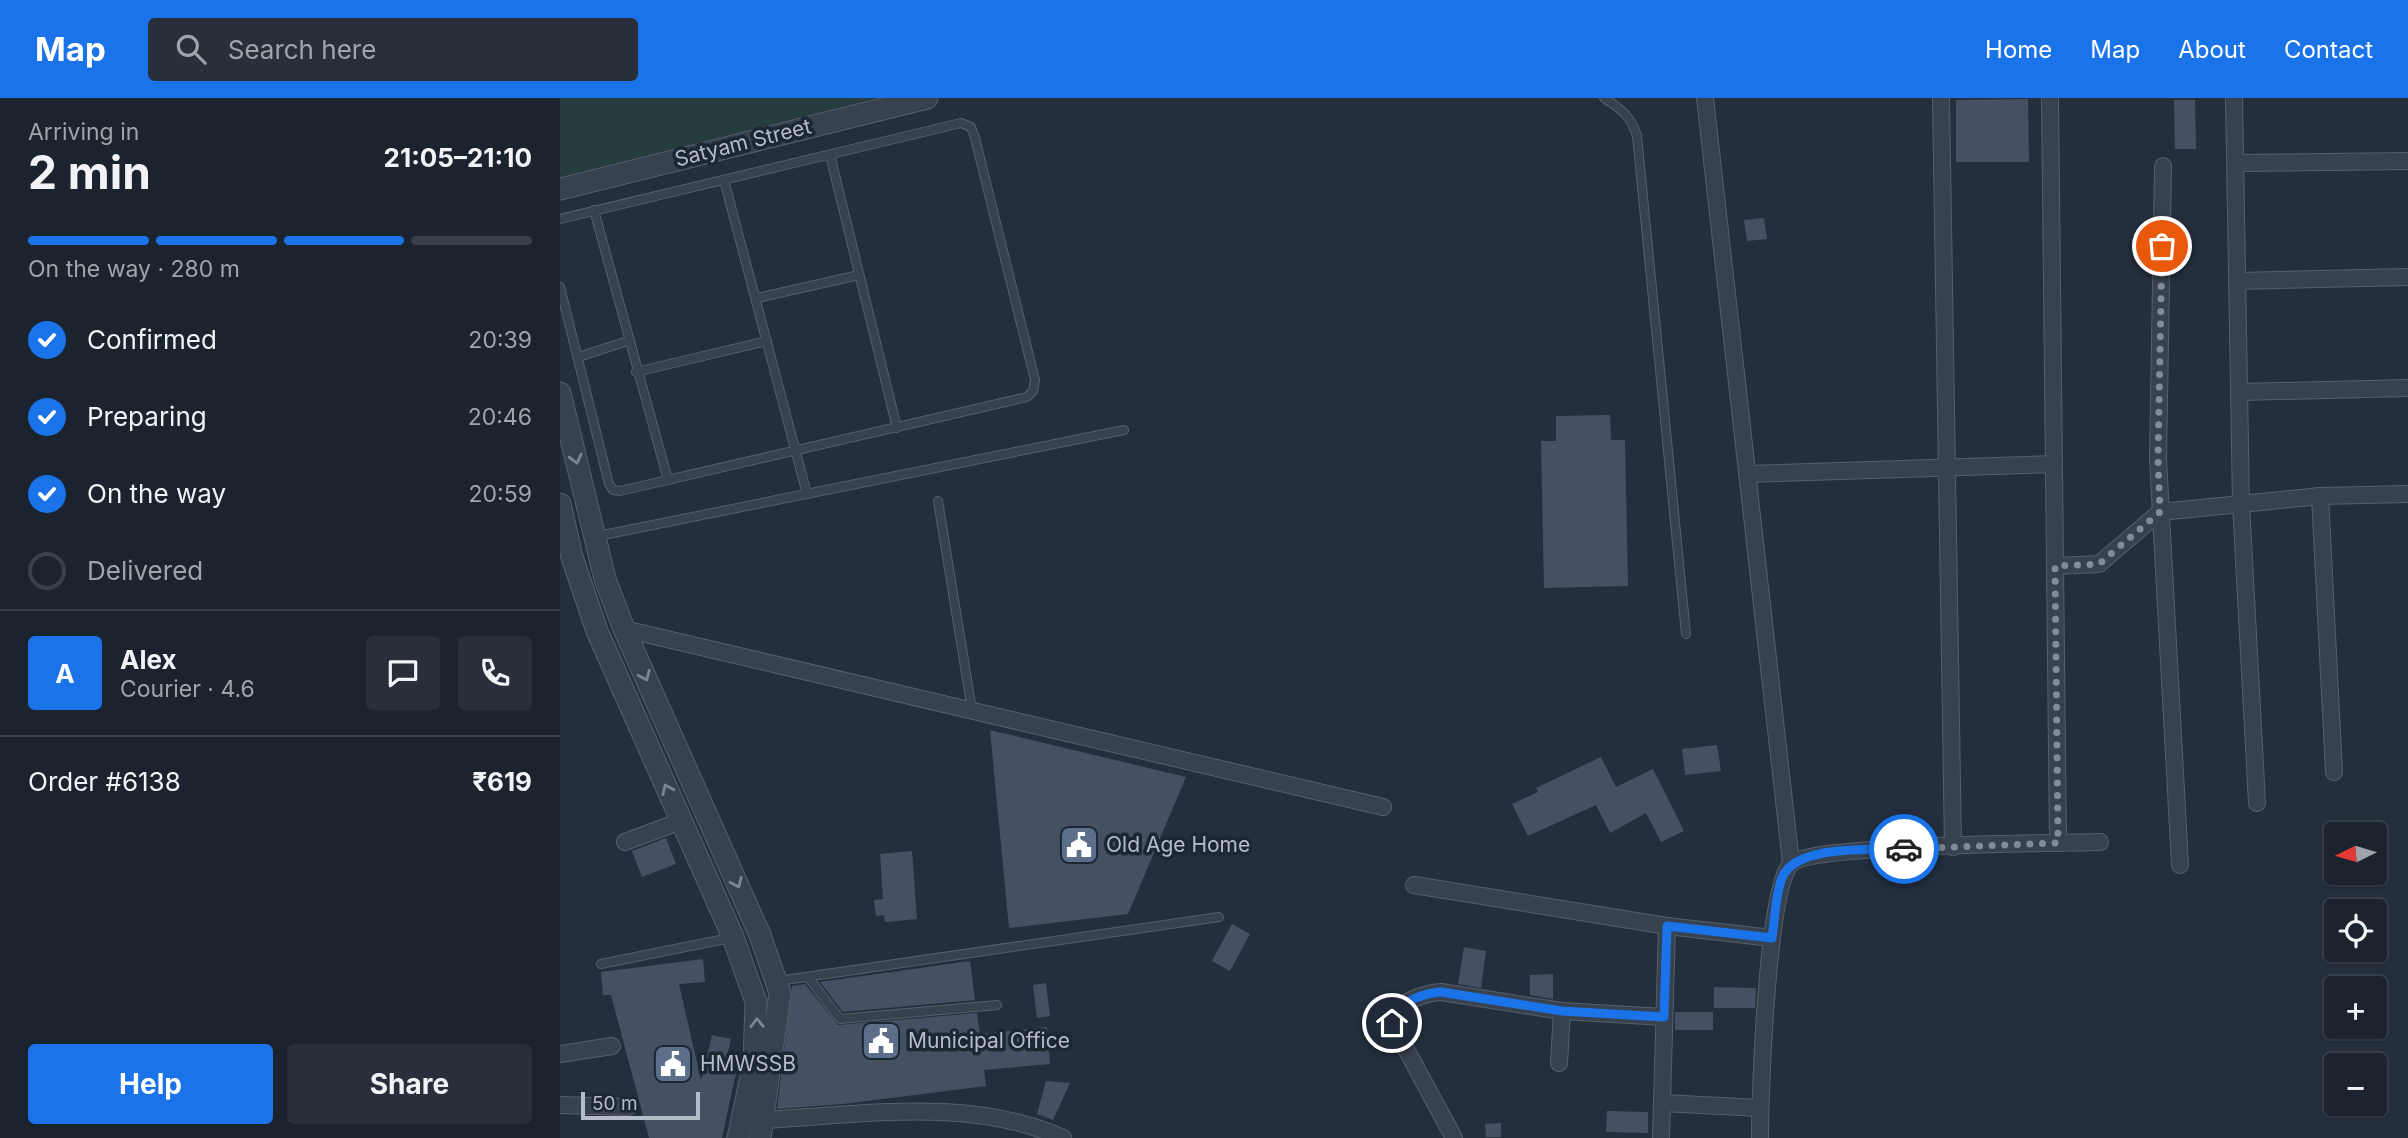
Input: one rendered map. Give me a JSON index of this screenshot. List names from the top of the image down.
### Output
{
  "streets": {
    "street": ["Satyam Street"]
  },
  "places": {
    "public building": ["Old Age Home", "Municipal Office", "HMWSSB"]
  },
  "scale_bar": "50 m",
  "north": "left",
  "page": {
    "header": "Map",
    "search": "Search here",
    "nav": [
      "Home",
      "Map",
      "About",
      "Contact"
    ],
    "heading": ["2 min", "Arriving in", "21:05–21:10"],
    "panel": [
      "Alex",
      "Courier · 4.6",
      "Order #6138",
      "₹619"
    ],
    "bar": "On the way · 280 m",
    "list": [
      ["Confirmed", "20:39"],
      ["Preparing", "20:46"],
      ["On the way", "20:59"],
      "Delivered"
    ],
    "round": "A",
    "map_buttons": ["+", "−"],
    "buttons": ["Help", "Share"],
    "scale": "50 m"
  }
}
